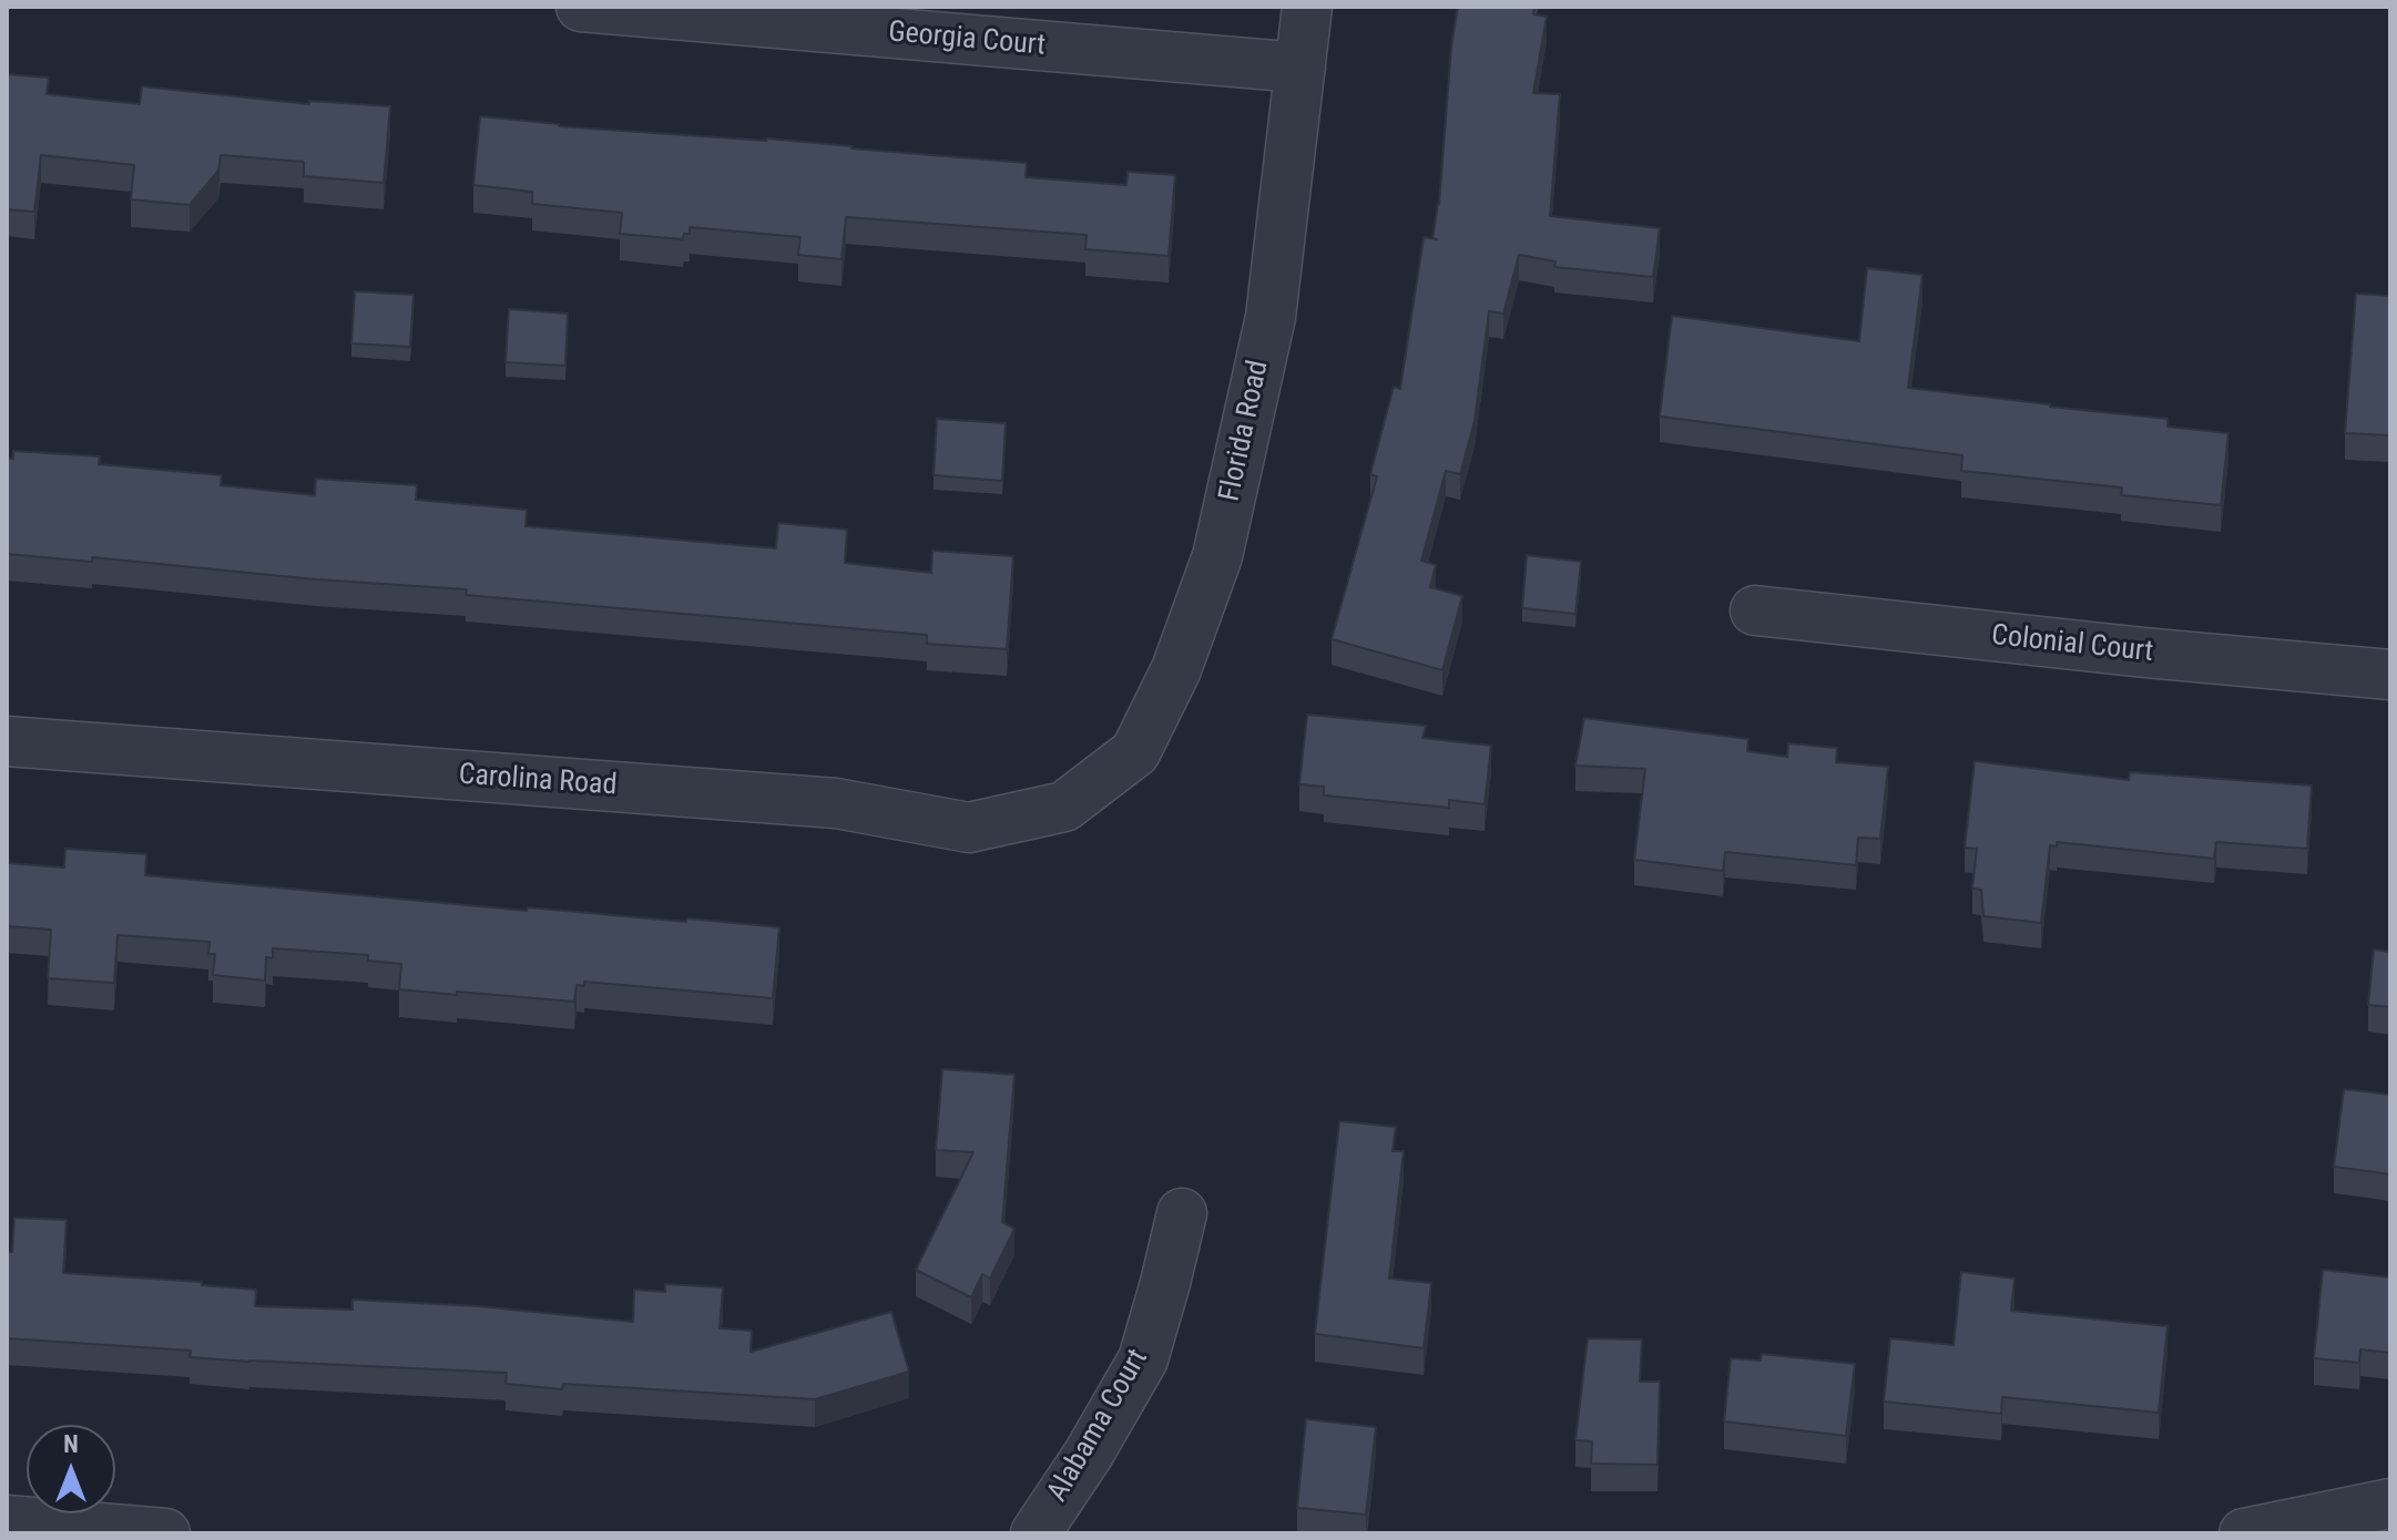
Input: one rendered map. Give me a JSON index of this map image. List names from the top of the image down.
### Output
{
  "streets": {
    "street": [
      "Georgia Court",
      "Florida Road",
      "Colonial Court",
      "Carolina Road",
      "Alabama Court"
    ]
  },
  "crossings": [
    ["Georgia Court", "Florida Road"],
    ["Florida Road", "Carolina Road"]
  ],
  "north": "top"
}
